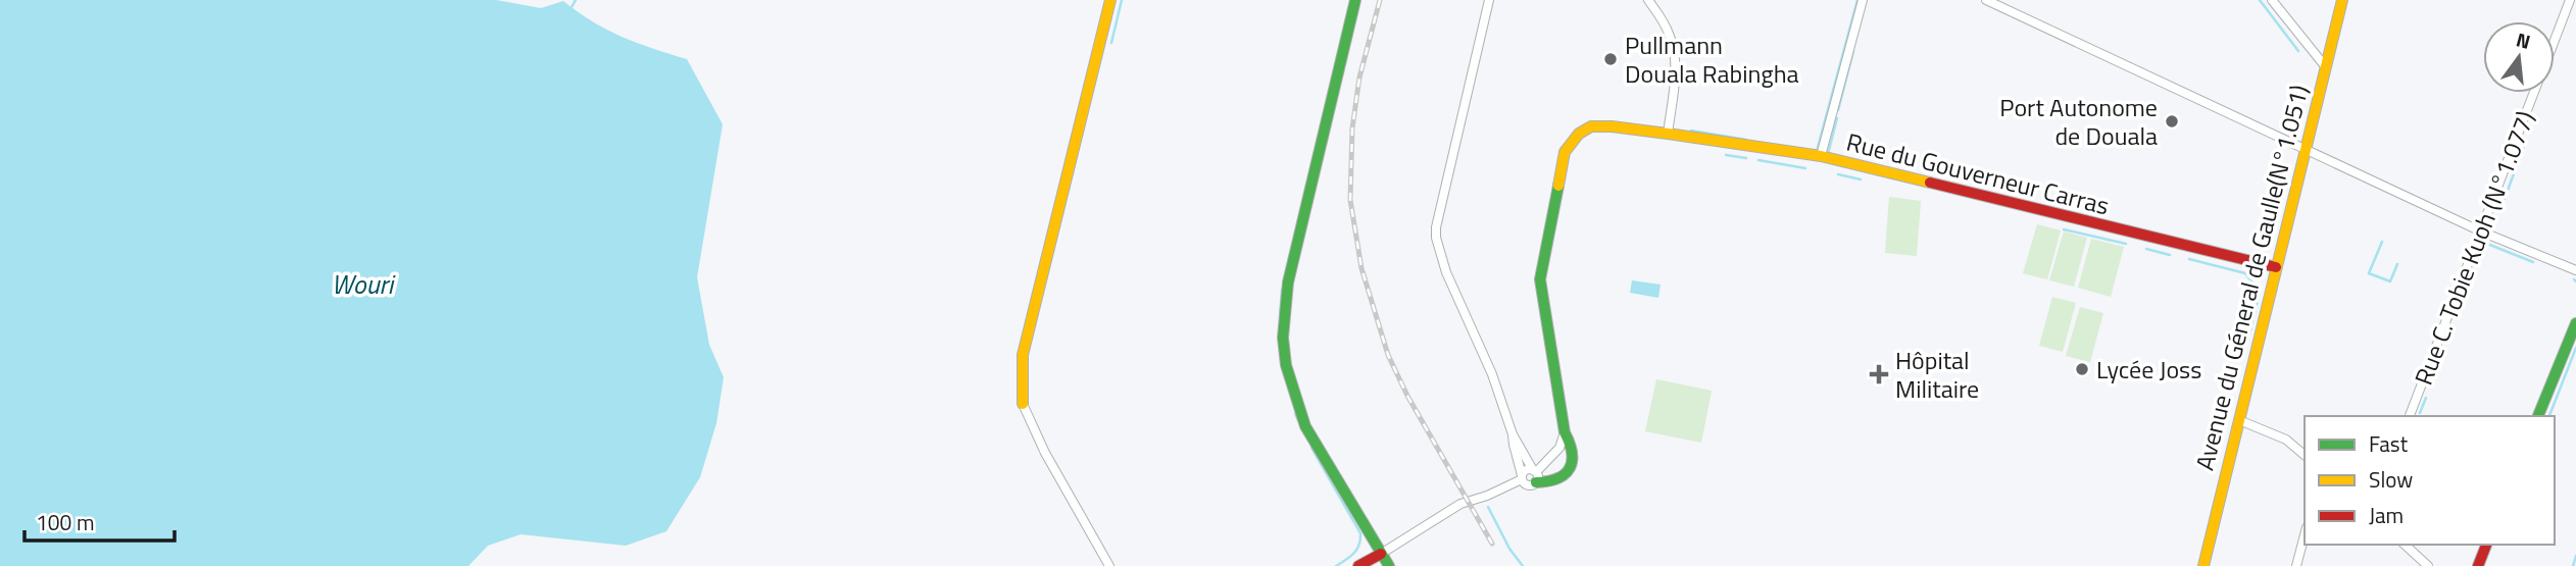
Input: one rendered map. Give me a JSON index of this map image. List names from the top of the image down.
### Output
{
  "streets": {
    "street": ["Rue du Gouverneur Carras", "Rue C. Tobie Kuoh (N°1.077)", "Avenue du Géneral de Gaulle(N°1.051)"]
  },
  "crossings": [
    ["Rue du Gouverneur Carras", "Avenue du Géneral de Gaulle(N°1.051)"]
  ],
  "water": ["Wouri"],
  "places": {
    "other": ["Pullmann Douala Rabingha", "Port Autonome de Douala", "Lycée Joss"],
    "health": ["Hôpital Militaire"]
  },
  "legend": ["Fast", "Slow", "Jam"],
  "scale_bar": "100 m",
  "north": "top"
}
